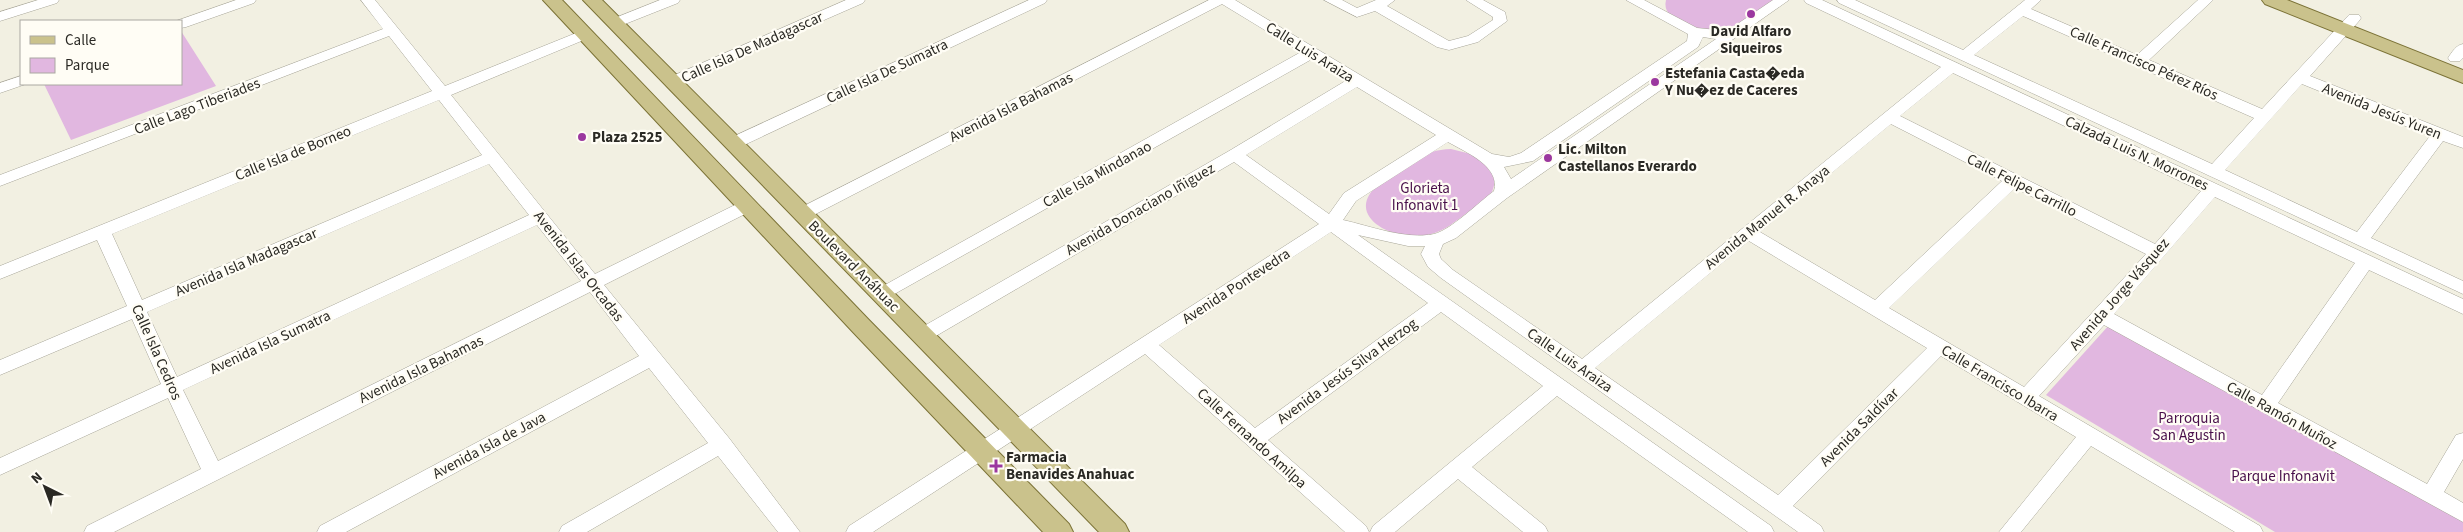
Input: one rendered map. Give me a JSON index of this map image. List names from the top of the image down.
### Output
{
  "streets": {
    "main road": ["Boulevard Anáhuac"],
    "street": [
      "Calle Isla De Madagascar",
      "Calle Luis Araiza",
      "Calle Francisco Pérez Ríos",
      "Calle Isla De Sumatra",
      "Calle Lago Tiberiades",
      "Avenida Isla Bahamas",
      "Avenida Jesús Yuren",
      "Calle Isla de Borneo",
      "Calzada Luis N. Morrones",
      "Calle Isla Mindanao",
      "Calle Felipe Carrillo",
      "Avenida Donaciano Iñiguez",
      "Avenida Manuel R. Anaya",
      "Avenida Isla Madagascar",
      "Avenida Islas Orcadas",
      "Avenida Pontevedra",
      "Avenida Jorge Vásquez",
      "Avenida Isla Sumatra",
      "Calle Isla Cedros",
      "Avenida Jesús Silva Herzog",
      "Calle Francisco Ibarra",
      "Calle Ramón Muñoz",
      "Avenida Saldívar",
      "Calle Fernando Amilpa",
      "Avenida Isla de Java"
    ]
  },
  "crossings": [
    ["Calle Isla De Madagascar", "Boulevard Anáhuac"],
    ["Calle Luis Araiza", "Calle Isla Mindanao"],
    ["Calle Luis Araiza", "Avenida Donaciano Iñiguez"],
    ["Calle Luis Araiza", "Avenida Manuel R. Anaya"],
    ["Calle Luis Araiza", "Avenida Pontevedra"],
    ["Calle Luis Araiza", "Avenida Jesús Silva Herzog"],
    ["Calle Luis Araiza", "Avenida Saldívar"],
    ["Calle Francisco Pérez Ríos", "Avenida Manuel R. Anaya"],
    ["Calle Francisco Pérez Ríos", "Avenida Jorge Vásquez"],
    ["Calle Isla De Sumatra", "Boulevard Anáhuac"],
    ["Calle Lago Tiberiades", "Avenida Islas Orcadas"],
    ["Avenida Isla Bahamas", "Avenida Islas Orcadas"],
    ["Avenida Isla Bahamas", "Boulevard Anáhuac"],
    ["Avenida Isla Bahamas", "Calle Isla Cedros"],
    ["Avenida Jesús Yuren", "Avenida Jorge Vásquez"],
    ["Calle Isla de Borneo", "Avenida Islas Orcadas"],
    ["Calle Isla de Borneo", "Calle Isla Cedros"],
    ["Calzada Luis N. Morrones", "Avenida Manuel R. Anaya"],
    ["Calzada Luis N. Morrones", "Avenida Jorge Vásquez"],
    ["Calle Isla Mindanao", "Boulevard Anáhuac"],
    ["Calle Felipe Carrillo", "Avenida Manuel R. Anaya"],
    ["Calle Felipe Carrillo", "Avenida Jorge Vásquez"],
    ["Avenida Donaciano Iñiguez", "Boulevard Anáhuac"],
    ["Avenida Manuel R. Anaya", "Calle Francisco Ibarra"],
    ["Avenida Isla Madagascar", "Avenida Islas Orcadas"],
    ["Avenida Isla Madagascar", "Calle Isla Cedros"],
    ["Avenida Islas Orcadas", "Avenida Isla Sumatra"],
    ["Avenida Islas Orcadas", "Avenida Isla de Java"],
    ["Boulevard Anáhuac", "Avenida Pontevedra"],
    ["Avenida Pontevedra", "Calle Fernando Amilpa"],
    ["Avenida Jorge Vásquez", "Calle Francisco Ibarra"],
    ["Avenida Jorge Vásquez", "Calle Ramón Muñoz"],
    ["Avenida Isla Sumatra", "Calle Isla Cedros"],
    ["Avenida Jesús Silva Herzog", "Calle Fernando Amilpa"],
    ["Calle Francisco Ibarra", "Avenida Saldívar"]
  ],
  "parks": ["Glorieta Infonavit 1", "Parroquia San Agustin", "Parque Infonavit"],
  "places": {
    "other": [
      "David Alfaro Siqueiros",
      "Estefania Casta�eda Y Nu�ez de Caceres",
      "Plaza 2525",
      "Lic. Milton Castellanos Everardo"
    ],
    "health": ["Farmacia Benavides Anahuac"]
  },
  "legend": ["Calle", "Parque"],
  "north": "top left"
}
